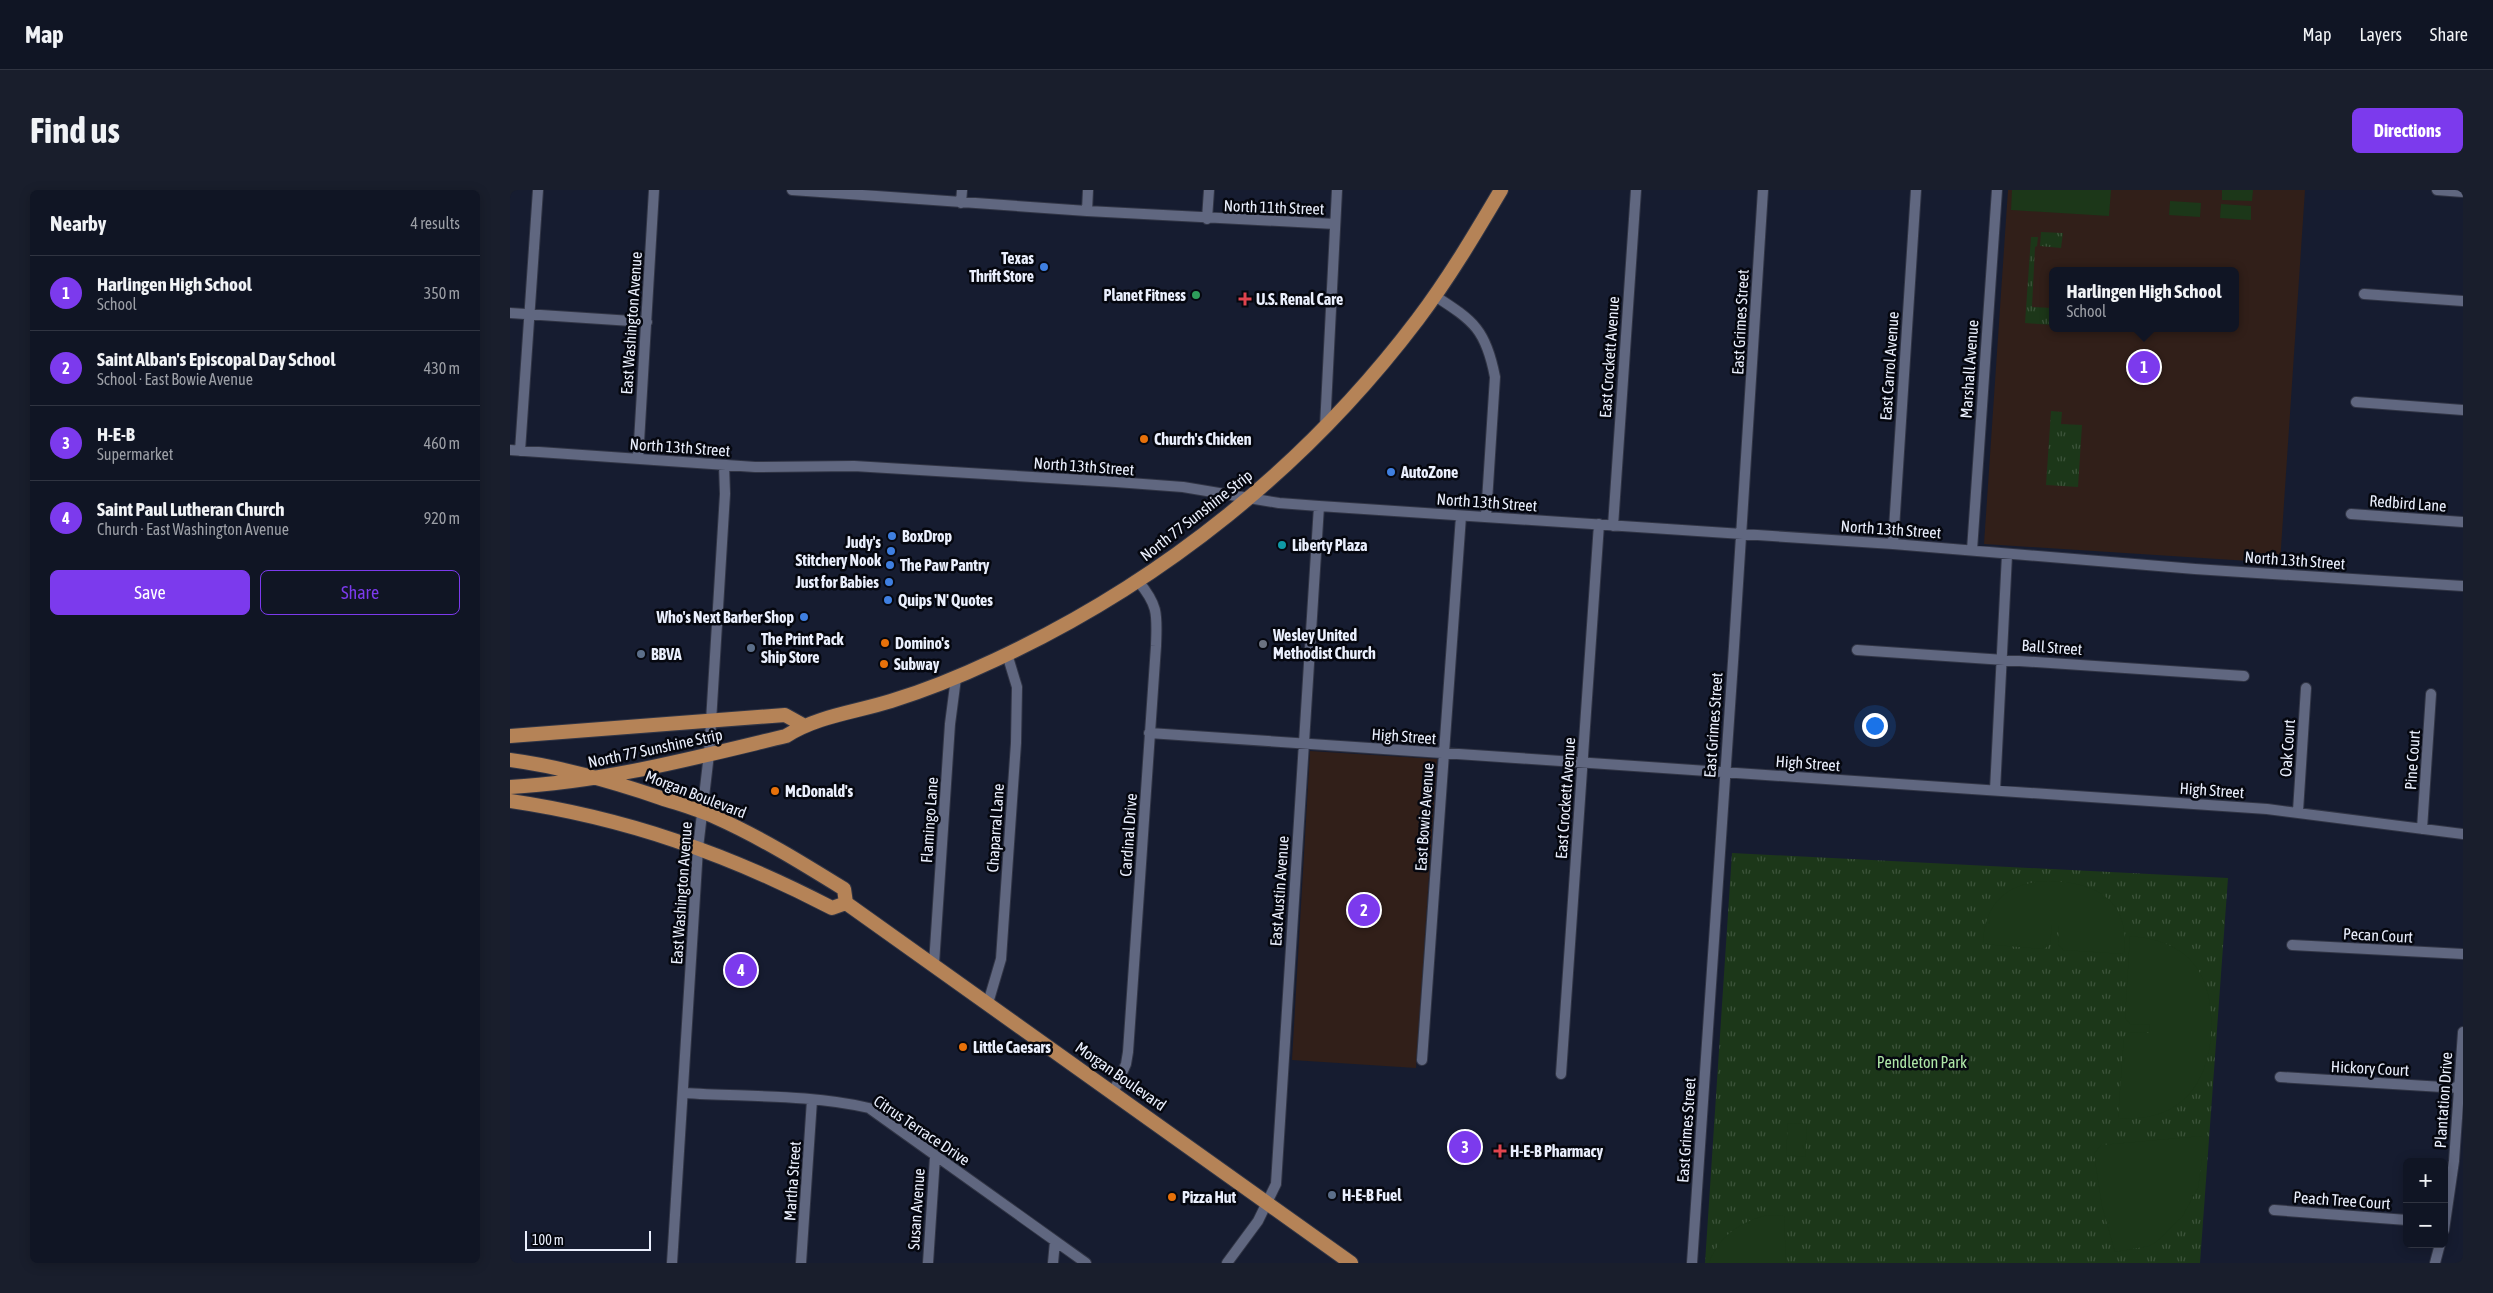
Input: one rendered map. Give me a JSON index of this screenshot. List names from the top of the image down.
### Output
{
  "streets": {
    "main road": ["North 77 Sunshine Strip", "Morgan Boulevard"],
    "street": [
      "North 11th Street",
      "East Grimes Street",
      "East Washington Avenue",
      "East Crockett Avenue",
      "East Carrol Avenue",
      "Marshall Avenue",
      "North 13th Street",
      "Redbird Lane",
      "Ball Street",
      "High Street",
      "Oak Court",
      "Pine Court",
      "East Bowie Avenue",
      "Flamingo Lane",
      "Chaparral Lane",
      "Cardinal Drive",
      "East Austin Avenue",
      "Pecan Court",
      "Hickory Court",
      "Plantation Drive",
      "Citrus Terrace Drive",
      "Martha Street",
      "Peach Tree Court",
      "Susan Avenue"
    ]
  },
  "crossings": [
    ["East Grimes Street", "North 13th Street"],
    ["East Grimes Street", "High Street"],
    ["East Washington Avenue", "North 13th Street"],
    ["East Washington Avenue", "North 77 Sunshine Strip"],
    ["East Washington Avenue", "Morgan Boulevard"],
    ["East Washington Avenue", "Citrus Terrace Drive"],
    ["East Crockett Avenue", "North 13th Street"],
    ["East Crockett Avenue", "High Street"],
    ["East Carrol Avenue", "North 13th Street"],
    ["Marshall Avenue", "North 13th Street"],
    ["North 13th Street", "North 77 Sunshine Strip"],
    ["North 13th Street", "East Bowie Avenue"],
    ["North 13th Street", "East Austin Avenue"],
    ["North 77 Sunshine Strip", "Morgan Boulevard"],
    ["North 77 Sunshine Strip", "Flamingo Lane"],
    ["North 77 Sunshine Strip", "Chaparral Lane"],
    ["North 77 Sunshine Strip", "Cardinal Drive"],
    ["High Street", "Oak Court"],
    ["High Street", "Pine Court"],
    ["High Street", "East Bowie Avenue"],
    ["High Street", "Cardinal Drive"],
    ["High Street", "East Austin Avenue"],
    ["Morgan Boulevard", "Flamingo Lane"],
    ["Morgan Boulevard", "Chaparral Lane"],
    ["Morgan Boulevard", "Cardinal Drive"],
    ["Morgan Boulevard", "East Austin Avenue"],
    ["Hickory Court", "Plantation Drive"],
    ["Citrus Terrace Drive", "Martha Street"],
    ["Citrus Terrace Drive", "Susan Avenue"]
  ],
  "parks": ["Pendleton Park"],
  "places": {
    "other": [
      "Texas Thrift Store",
      "Planet Fitness",
      "Church's Chicken",
      "AutoZone",
      "BoxDrop",
      "Liberty Plaza",
      "Judy's Stitchery Nook",
      "The Paw Pantry",
      "Just for Babies",
      "Quips 'N' Quotes",
      "Who's Next Barber Shop",
      "Domino's",
      "Wesley United Methodist Church",
      "The Print Pack Ship Store",
      "BBVA",
      "Subway",
      "McDonald's",
      "Little Caesars",
      "H-E-B Fuel",
      "Pizza Hut"
    ],
    "health": ["U.S. Renal Care", "H-E-B Pharmacy"]
  },
  "scale_bar": "100 m",
  "page": {
    "header": "Map",
    "nav": ["Map", "Layers", "Share"],
    "buttons": [
      "Directions",
      ["Save", "Share"]
    ],
    "title": "Find us",
    "heading": ["Nearby", "4 results"],
    "list": [
      {
        "mark": "1",
        "name": "Harlingen High School",
        "note": "School",
        "value": "350 m"
      },
      {
        "mark": "2",
        "name": "Saint Alban's Episcopal Day School",
        "note": "School · East Bowie Avenue",
        "value": "430 m"
      },
      {
        "mark": "3",
        "name": "H-E-B",
        "note": "Supermarket",
        "value": "460 m"
      },
      {
        "mark": "4",
        "name": "Saint Paul Lutheran Church",
        "note": "Church · East Washington Avenue",
        "value": "920 m"
      }
    ],
    "popup": ["Harlingen High School", "School"],
    "pins": [
      "1",
      "2",
      "4",
      "3"
    ],
    "map_buttons": ["+", "−"],
    "scale": "100 m"
  }
}
